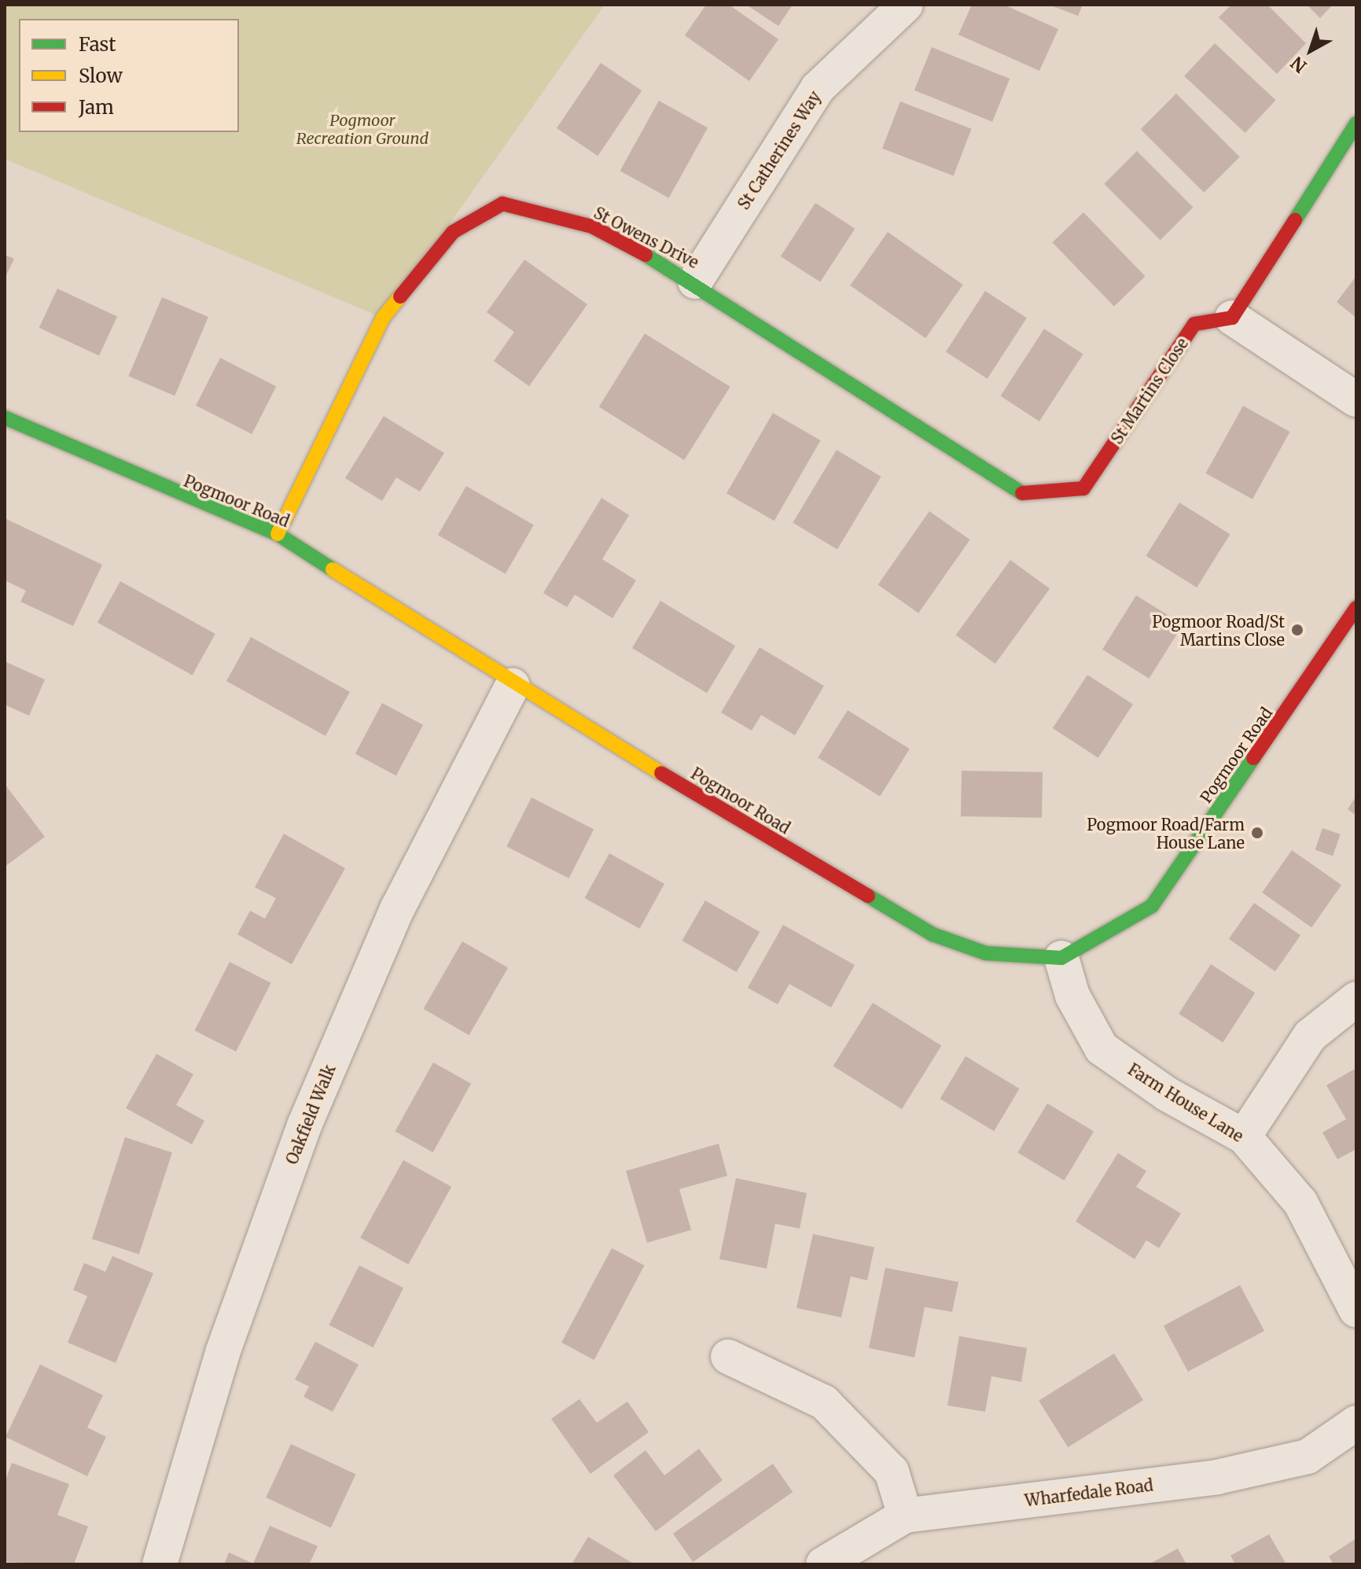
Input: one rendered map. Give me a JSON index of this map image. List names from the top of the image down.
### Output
{
  "streets": {
    "street": [
      "St Catherines Way",
      "St Owens Drive",
      "St Martins Close",
      "Pogmoor Road",
      "Farm House Lane",
      "Oakfield Walk",
      "Wharfedale Road"
    ]
  },
  "crossings": [
    ["St Catherines Way", "St Owens Drive"],
    ["St Owens Drive", "St Martins Close"],
    ["St Owens Drive", "Pogmoor Road"],
    ["Pogmoor Road", "Farm House Lane"],
    ["Pogmoor Road", "Oakfield Walk"]
  ],
  "parks": ["Pogmoor Recreation Ground"],
  "places": ["Pogmoor Road/St Martins Close", "Pogmoor Road/Farm House Lane"],
  "legend": ["Fast", "Slow", "Jam"],
  "north": "bottom left"
}
